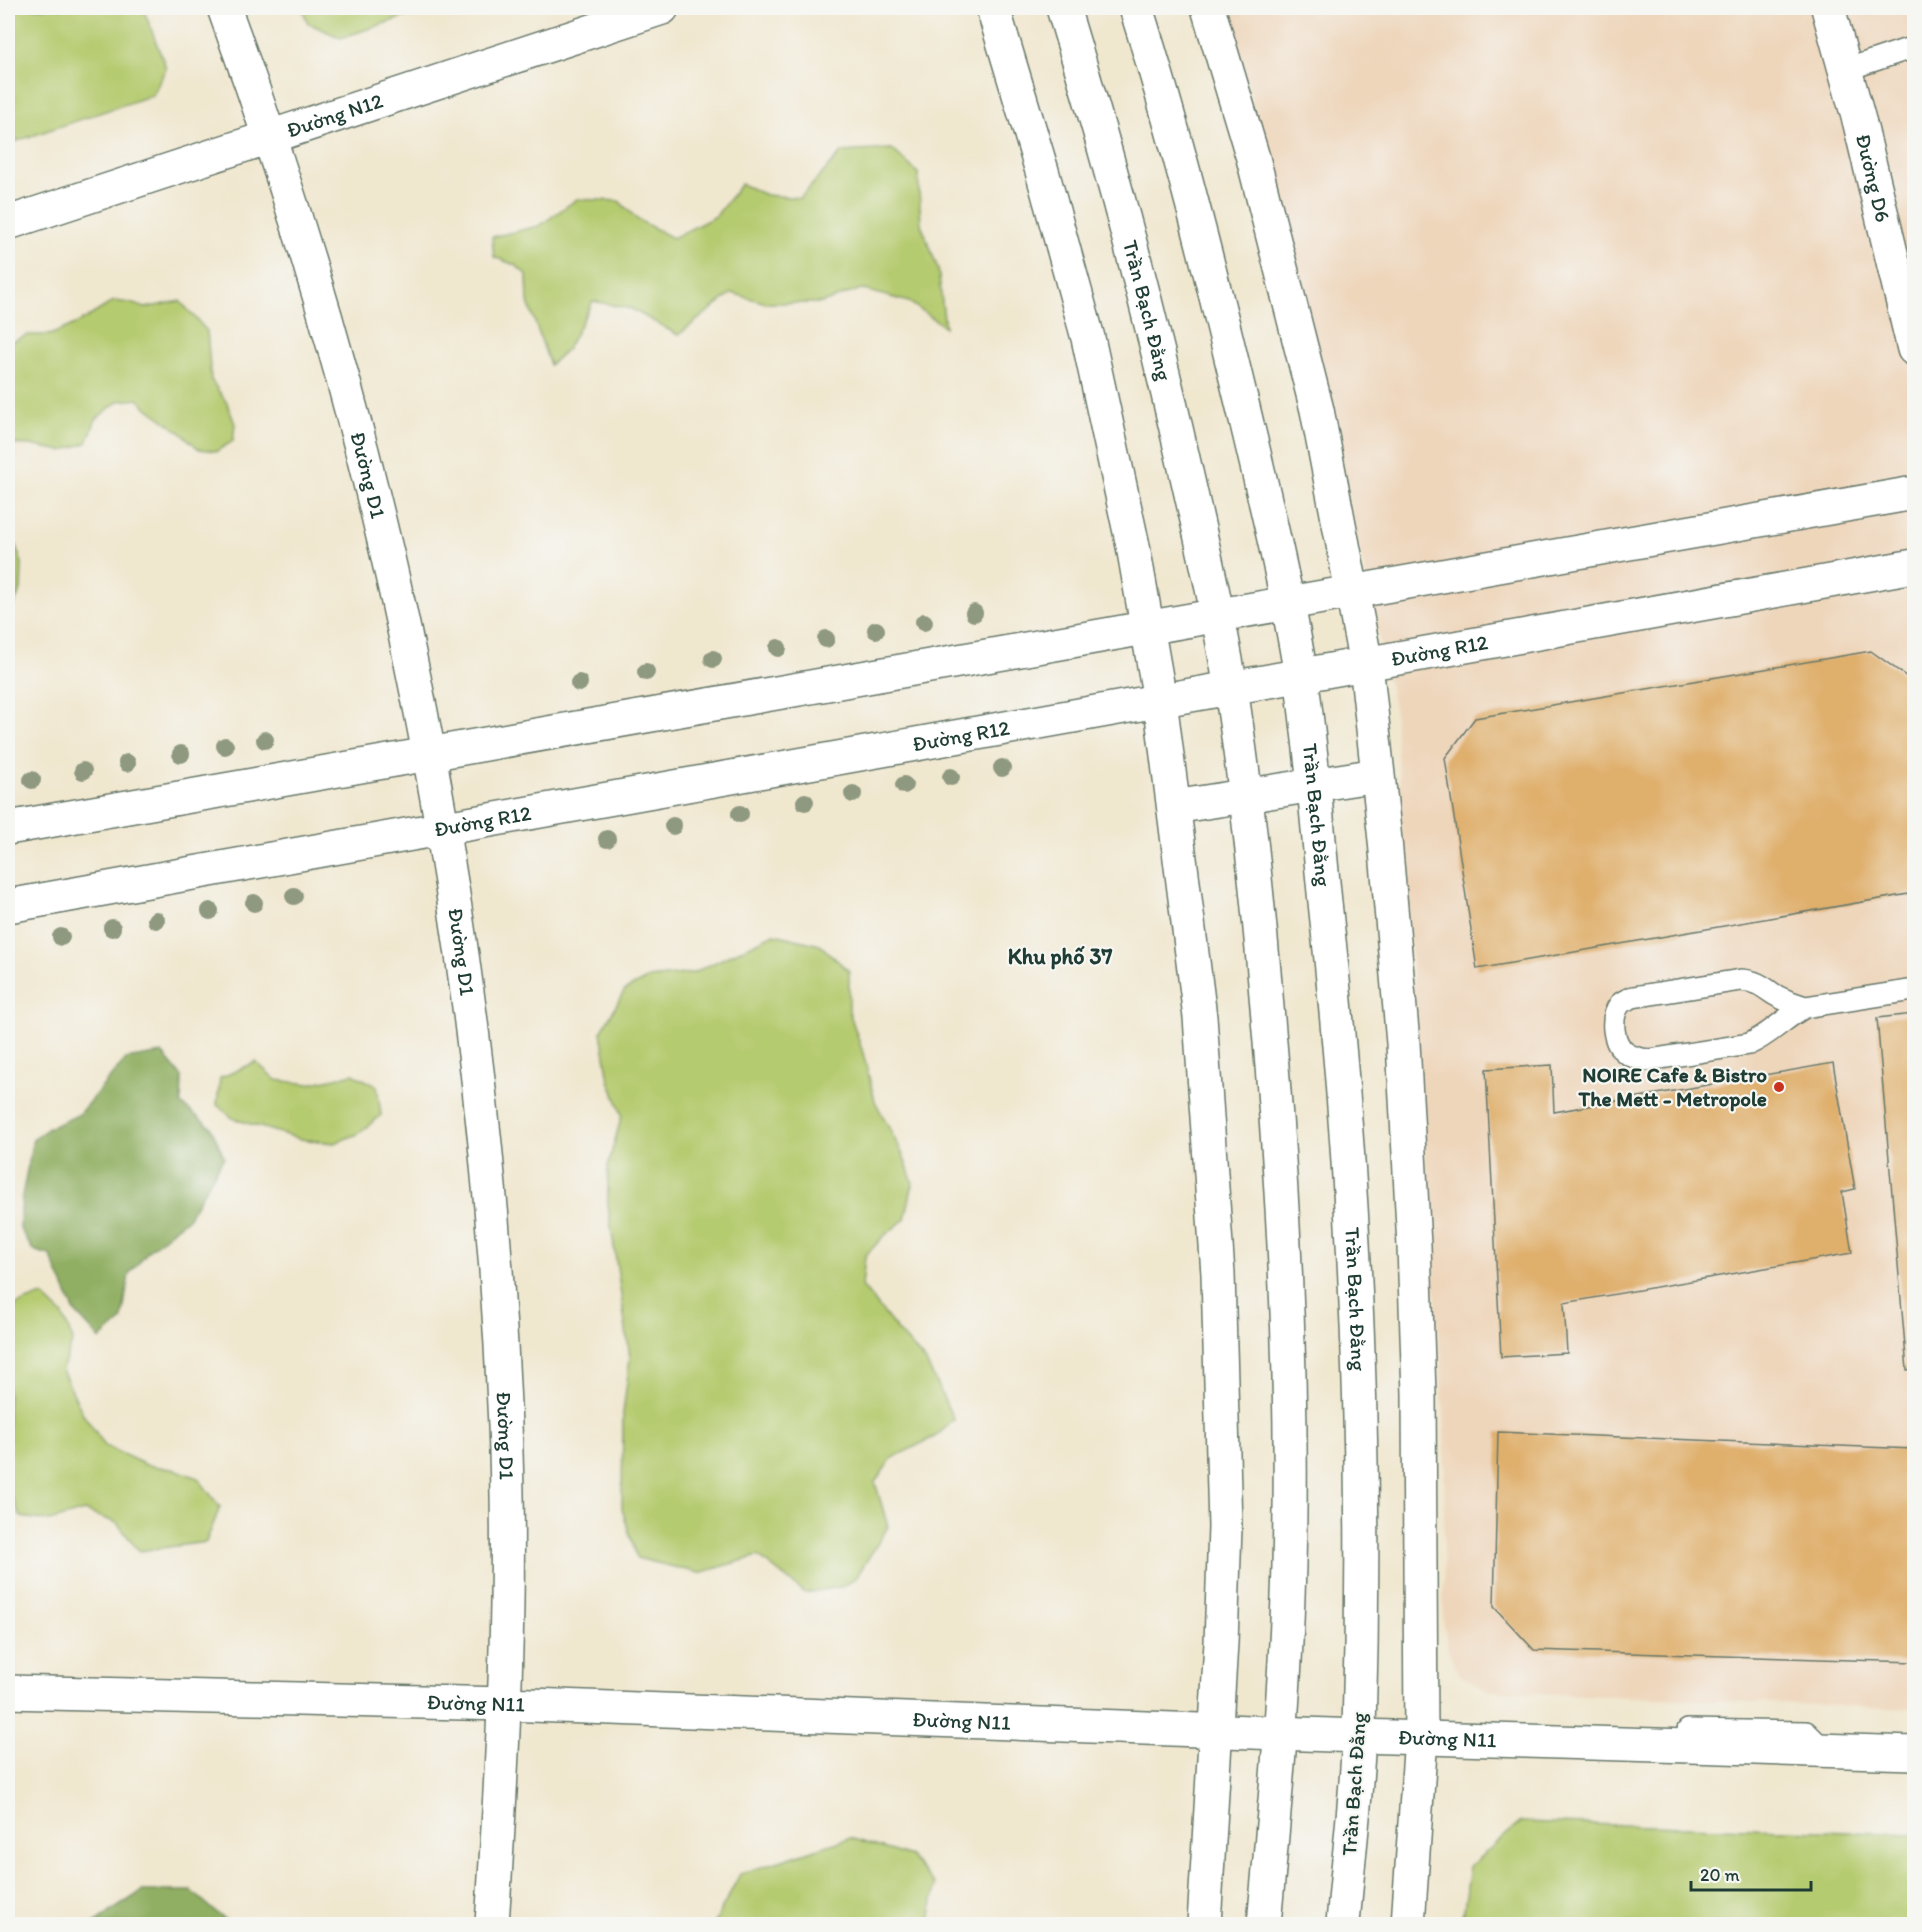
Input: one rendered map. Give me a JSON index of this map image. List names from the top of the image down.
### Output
{
  "streets": {
    "street": [
      "Đường N12",
      "Đường D6",
      "Trần Bạch Đằng",
      "Đường D1",
      "Đường R12",
      "Đường N11"
    ]
  },
  "crossings": [
    ["Đường N12", "Đường D1"],
    ["Trần Bạch Đằng", "Đường R12"],
    ["Trần Bạch Đằng", "Đường N11"],
    ["Đường D1", "Đường R12"],
    ["Đường D1", "Đường N11"]
  ],
  "districts": ["Khu phố 37"],
  "places": ["NOIRE Cafe & Bistro The Mett - Metropole"],
  "scale_bar": "20 m"
}
